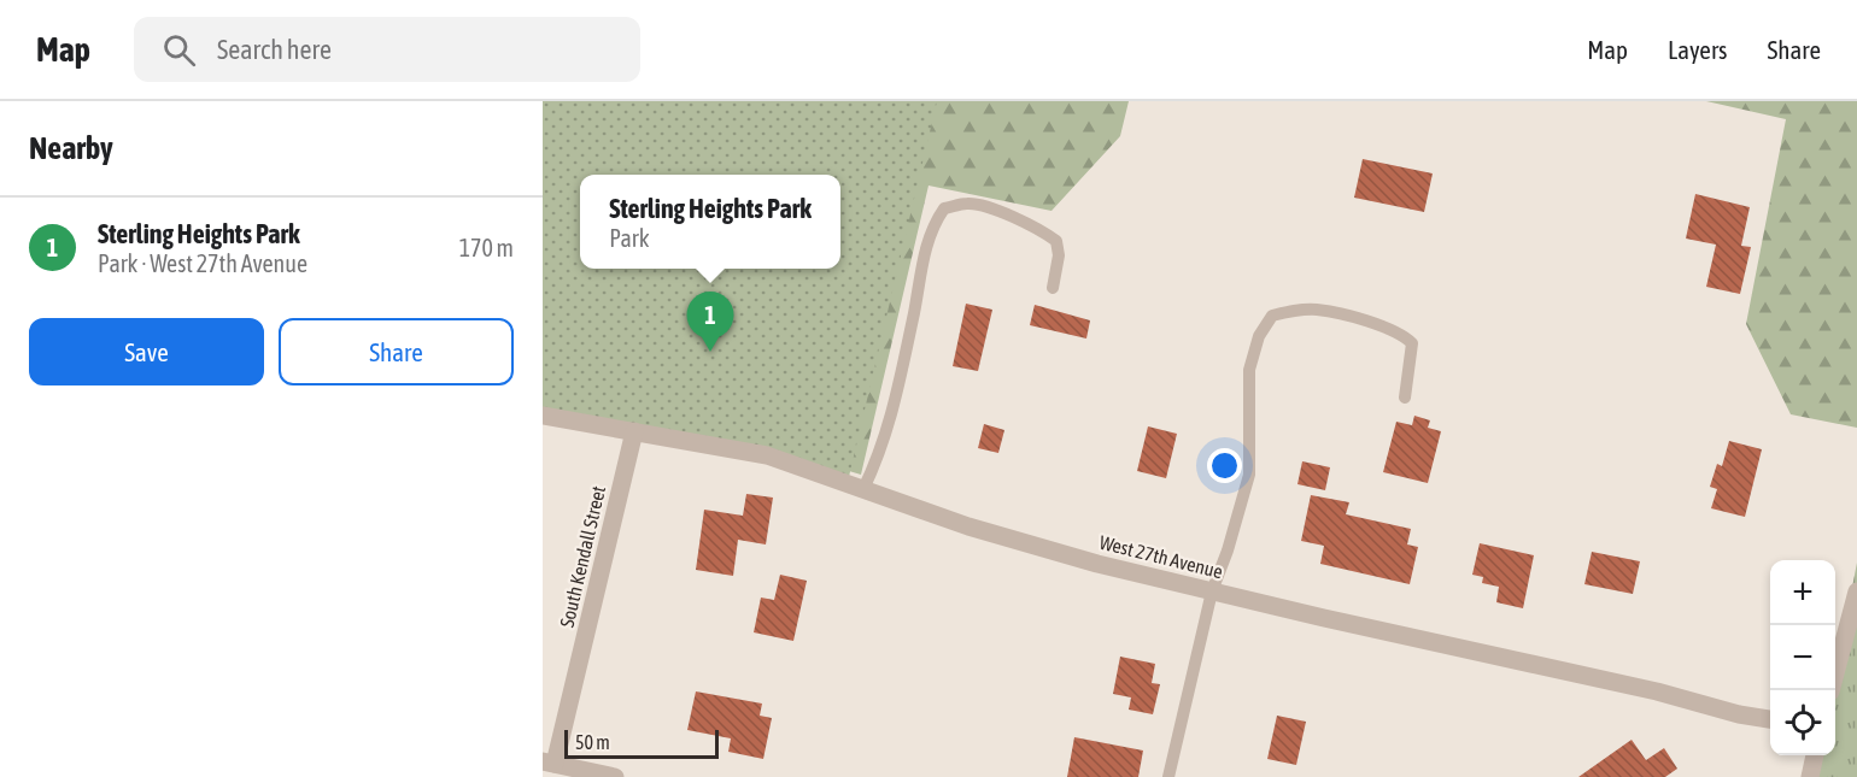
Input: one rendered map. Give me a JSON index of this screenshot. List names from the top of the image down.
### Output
{
  "streets": {
    "street": ["South Kendall Street", "West 27th Avenue"]
  },
  "crossings": [
    ["South Kendall Street", "West 27th Avenue"]
  ],
  "scale_bar": "50 m",
  "page": {
    "header": "Map",
    "search": "Search here",
    "nav": ["Map", "Layers", "Share"],
    "heading": "Nearby",
    "popup": ["Sterling Heights Park", "Park"],
    "list": [
      {
        "mark": "1",
        "name": "Sterling Heights Park",
        "note": "Park · West 27th Avenue",
        "value": "170 m"
      }
    ],
    "pins": "1",
    "buttons": ["Save", "Share"],
    "map_buttons": ["+", "−"],
    "scale": "50 m"
  }
}
